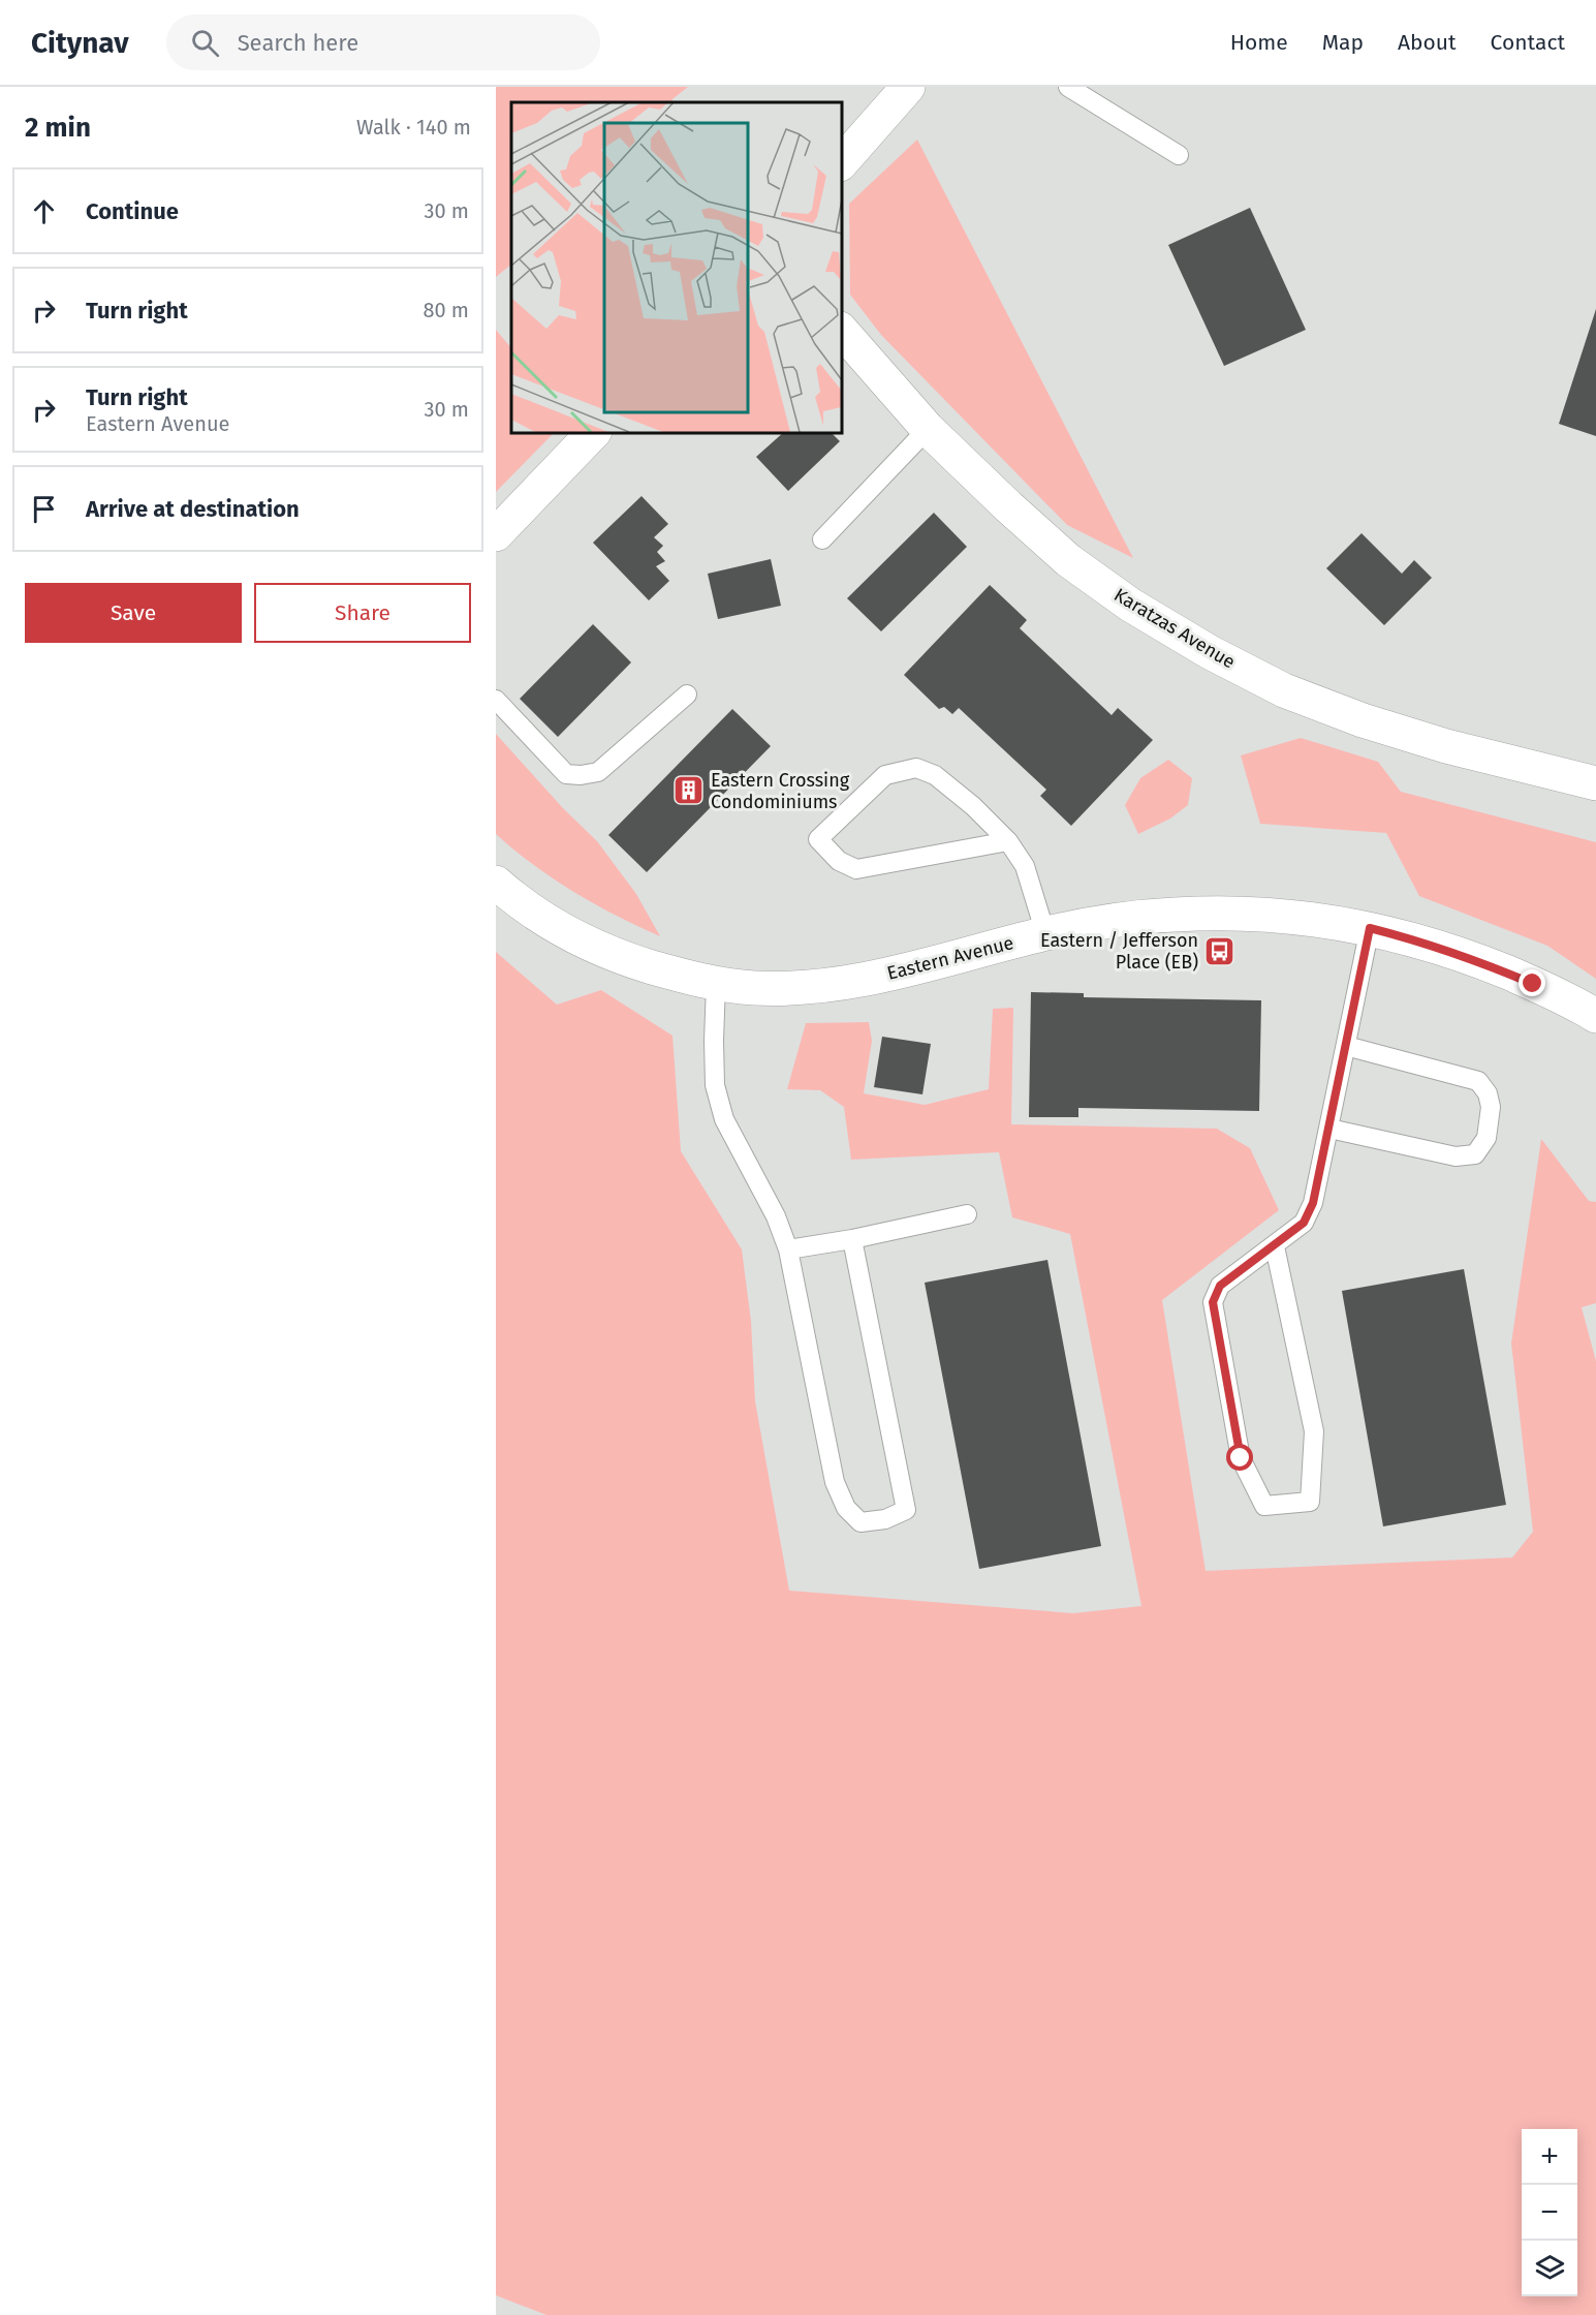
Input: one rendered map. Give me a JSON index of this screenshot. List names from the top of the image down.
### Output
{
  "streets": {
    "street": ["Karatzas Avenue", "Eastern Avenue"]
  },
  "places": {
    "building": ["Eastern Crossing Condominiums"],
    "bus stop": ["Eastern / Jefferson Place (EB)"]
  },
  "page": {
    "header": "Citynav",
    "search": "Search here",
    "nav": [
      "Home",
      "Map",
      "About",
      "Contact"
    ],
    "heading": ["2 min", "Walk · 140 m"],
    "list": [
      ["Continue", "30 m"],
      ["Turn right", "80 m"],
      ["Turn right", "Eastern Avenue", "30 m"],
      "Arrive at destination"
    ],
    "buttons": ["Save", "Share"],
    "map_buttons": ["+", "−"]
  }
}
